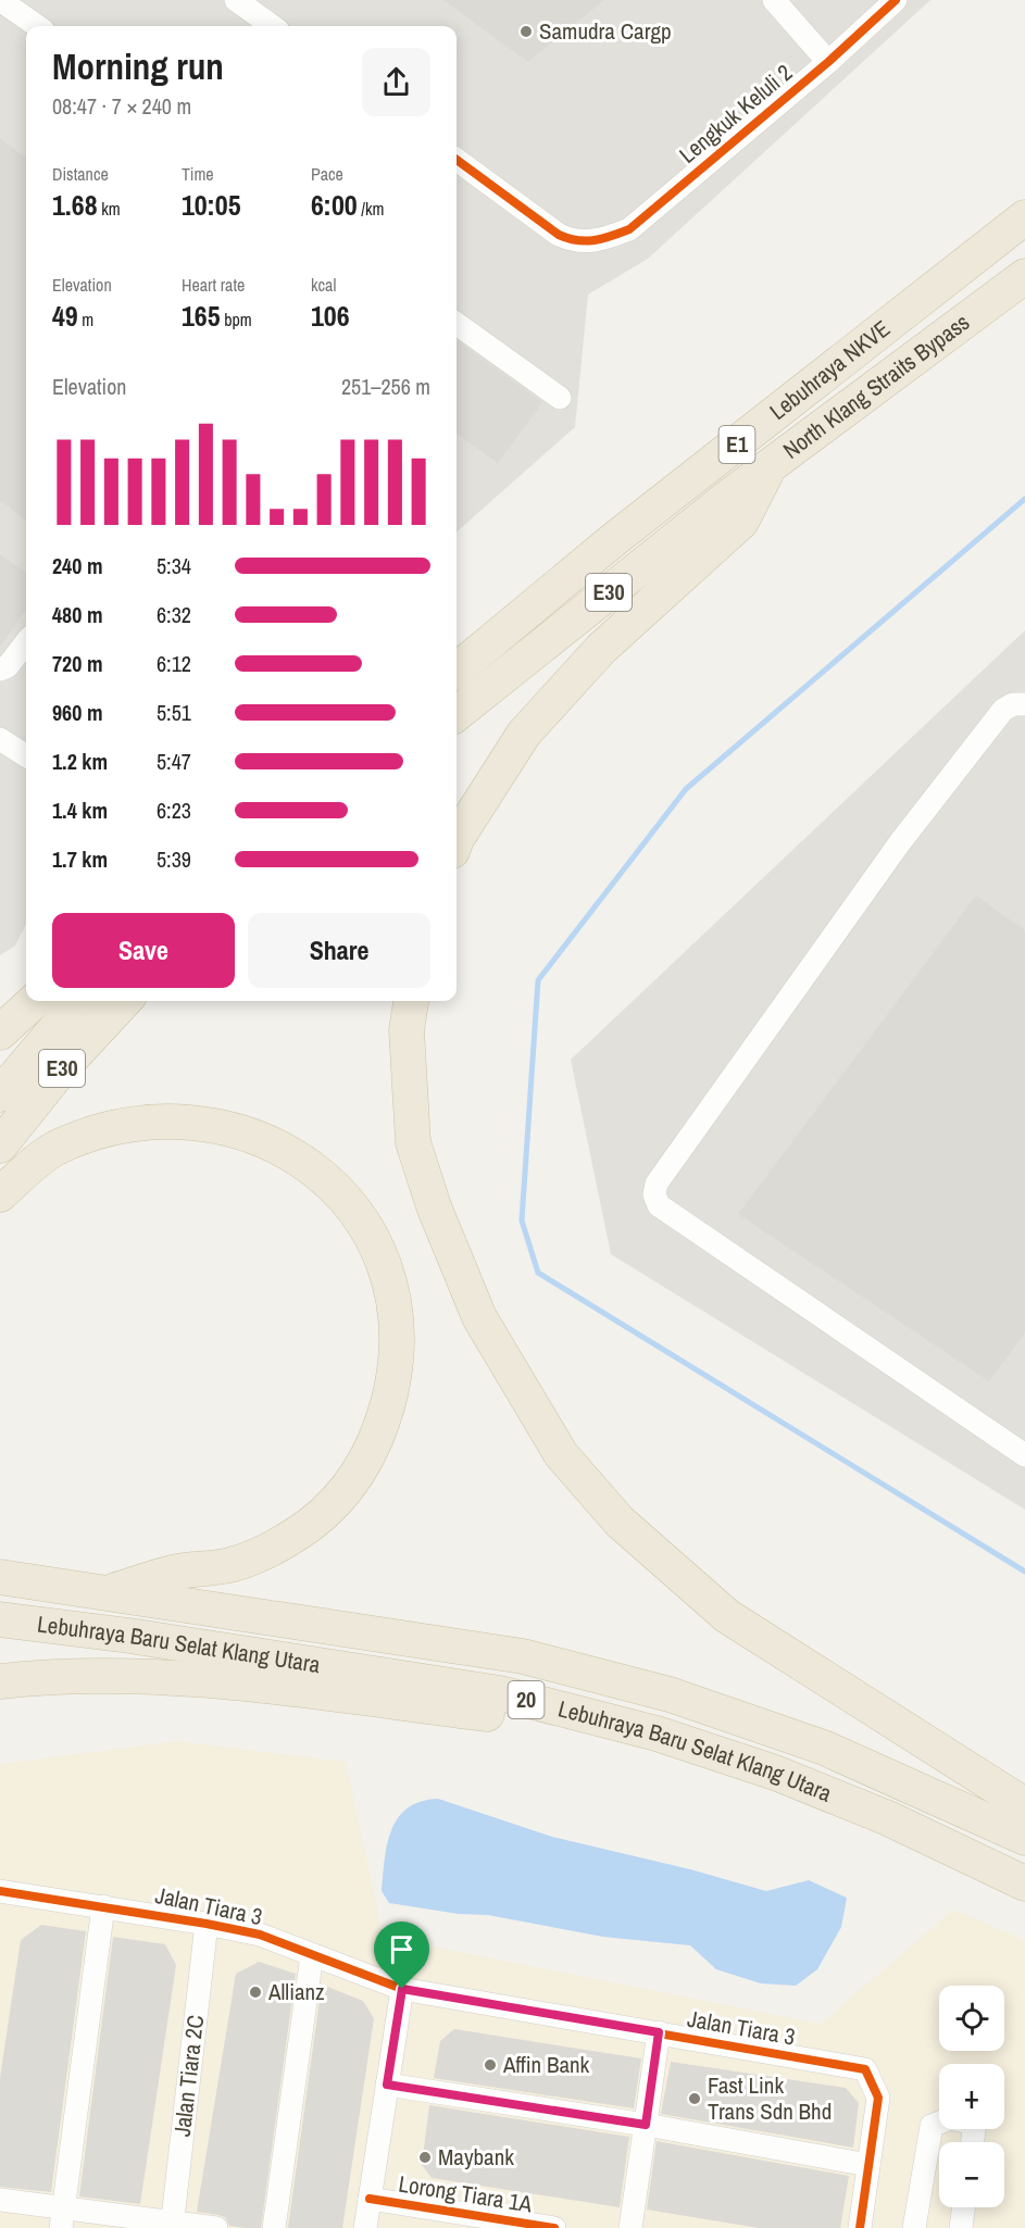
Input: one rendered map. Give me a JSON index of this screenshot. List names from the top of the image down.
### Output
{
  "streets": {
    "highway": [
      "Lebuhraya NKVE",
      "North Klang Straits Bypass",
      "E1",
      "E30",
      "Lebuhraya Baru Selat Klang Utara",
      "20"
    ],
    "street": [
      "Lengkuk Keluli 2",
      "Jalan Tiara 3",
      "Jalan Tiara 2C",
      "Lorong Tiara 1A"
    ]
  },
  "crossings": [
    ["Jalan Tiara 3", "Jalan Tiara 2C"]
  ],
  "places": [
    "Samudra Cargp",
    "Allianz",
    "Affin Bank",
    "Fast Link Trans Sdn Bhd",
    "Maybank"
  ],
  "page": {
    "heading": ["Morning run", "08:47 · 7 × 240 m"],
    "stats": [
      ["Distance", "1.68 km"],
      ["Time", "10:05"],
      ["Pace", "6:00 /km"],
      ["Elevation", "49 m"],
      ["Heart rate", "165 bpm"],
      ["kcal", "106"]
    ],
    "chart": ["Elevation", "251–256 m"],
    "list": [
      {
        "name": "240 m",
        "note": "5:34"
      },
      {
        "name": "480 m",
        "note": "6:32"
      },
      {
        "name": "720 m",
        "note": "6:12"
      },
      {
        "name": "960 m",
        "note": "5:51"
      },
      {
        "name": "1.2 km",
        "note": "5:47"
      },
      {
        "name": "1.4 km",
        "note": "6:23"
      },
      {
        "name": "1.7 km",
        "note": "5:39"
      }
    ],
    "buttons": ["Save", "Share"],
    "map_buttons": ["+", "−"]
  }
}
